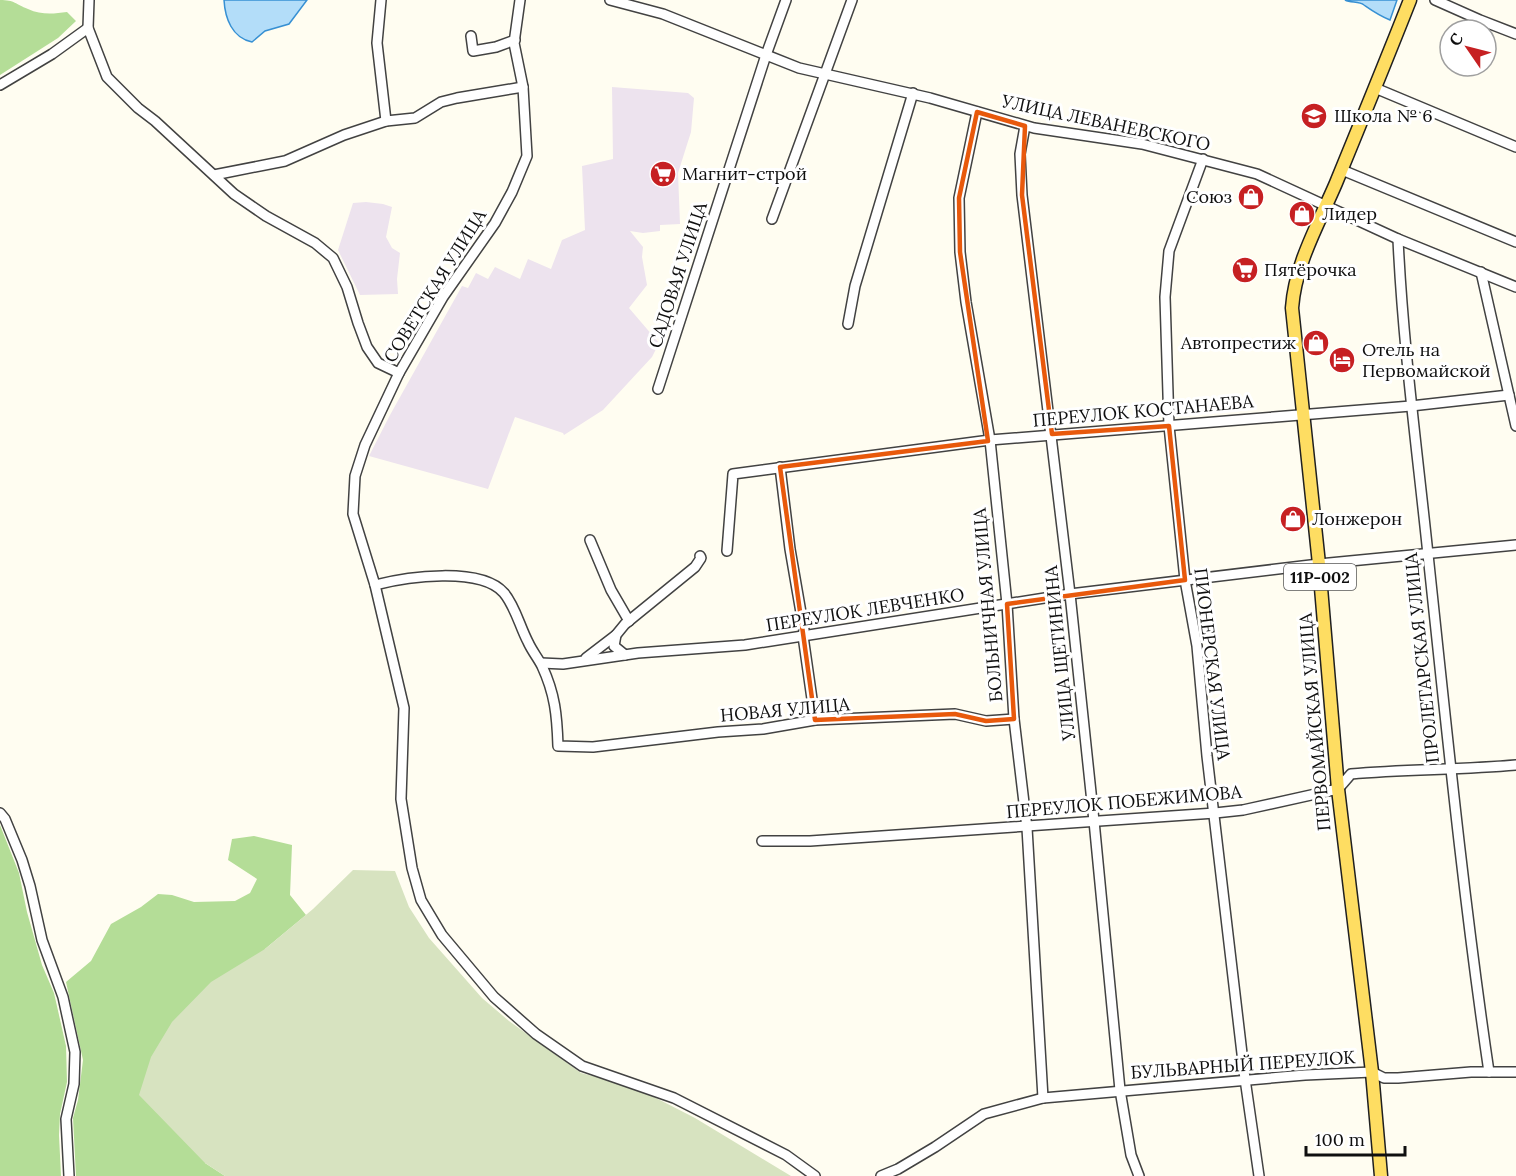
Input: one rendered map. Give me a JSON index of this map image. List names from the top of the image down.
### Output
{
  "streets": {
    "main road": ["11Р-002", "ПЕРВОМАЙСКАЯ УЛИЦА"],
    "street": [
      "УЛИЦА ЛЕВАНЕВСКОГО",
      "САДОВАЯ УЛИЦА",
      "СОВЕТСКАЯ УЛИЦА",
      "ПЕРЕУЛОК КОСТАНАЕВА",
      "БОЛЬНИЧНАЯ УЛИЦА",
      "ПЕРЕУЛОК ЛЕВЧЕНКО",
      "УЛИЦА ЩЕТИНИНА",
      "ПРОЛЕТАРСКАЯ УЛИЦА",
      "ПИОНЕРСКАЯ УЛИЦА",
      "НОВАЯ УЛИЦА",
      "ПЕРЕУЛОК ПОБЕЖИМОВА",
      "БУЛЬВАРНЫЙ ПЕРЕУЛОК"
    ]
  },
  "crossings": [
    ["УЛИЦА ЛЕВАНЕВСКОГО", "САДОВАЯ УЛИЦА"],
    ["УЛИЦА ЛЕВАНЕВСКОГО", "БОЛЬНИЧНАЯ УЛИЦА"],
    ["УЛИЦА ЛЕВАНЕВСКОГО", "УЛИЦА ЩЕТИНИНА"],
    ["УЛИЦА ЛЕВАНЕВСКОГО", "ПРОЛЕТАРСКАЯ УЛИЦА"],
    ["УЛИЦА ЛЕВАНЕВСКОГО", "ПИОНЕРСКАЯ УЛИЦА"],
    ["УЛИЦА ЛЕВАНЕВСКОГО", "ПЕРВОМАЙСКАЯ УЛИЦА"],
    ["ПЕРЕУЛОК КОСТАНАЕВА", "БОЛЬНИЧНАЯ УЛИЦА"],
    ["ПЕРЕУЛОК КОСТАНАЕВА", "УЛИЦА ЩЕТИНИНА"],
    ["ПЕРЕУЛОК КОСТАНАЕВА", "ПРОЛЕТАРСКАЯ УЛИЦА"],
    ["ПЕРЕУЛОК КОСТАНАЕВА", "ПИОНЕРСКАЯ УЛИЦА"],
    ["ПЕРЕУЛОК КОСТАНАЕВА", "ПЕРВОМАЙСКАЯ УЛИЦА"],
    ["БОЛЬНИЧНАЯ УЛИЦА", "ПЕРЕУЛОК ЛЕВЧЕНКО"],
    ["БОЛЬНИЧНАЯ УЛИЦА", "НОВАЯ УЛИЦА"],
    ["БОЛЬНИЧНАЯ УЛИЦА", "ПЕРЕУЛОК ПОБЕЖИМОВА"],
    ["БОЛЬНИЧНАЯ УЛИЦА", "БУЛЬВАРНЫЙ ПЕРЕУЛОК"],
    ["ПЕРЕУЛОК ЛЕВЧЕНКО", "УЛИЦА ЩЕТИНИНА"],
    ["ПЕРЕУЛОК ЛЕВЧЕНКО", "ПРОЛЕТАРСКАЯ УЛИЦА"],
    ["ПЕРЕУЛОК ЛЕВЧЕНКО", "ПИОНЕРСКАЯ УЛИЦА"],
    ["ПЕРЕУЛОК ЛЕВЧЕНКО", "НОВАЯ УЛИЦА"],
    ["ПЕРЕУЛОК ЛЕВЧЕНКО", "ПЕРВОМАЙСКАЯ УЛИЦА"],
    ["УЛИЦА ЩЕТИНИНА", "ПЕРЕУЛОК ПОБЕЖИМОВА"],
    ["УЛИЦА ЩЕТИНИНА", "БУЛЬВАРНЫЙ ПЕРЕУЛОК"],
    ["ПРОЛЕТАРСКАЯ УЛИЦА", "ПЕРЕУЛОК ПОБЕЖИМОВА"],
    ["ПРОЛЕТАРСКАЯ УЛИЦА", "БУЛЬВАРНЫЙ ПЕРЕУЛОК"],
    ["ПИОНЕРСКАЯ УЛИЦА", "ПЕРЕУЛОК ПОБЕЖИМОВА"],
    ["ПИОНЕРСКАЯ УЛИЦА", "БУЛЬВАРНЫЙ ПЕРЕУЛОК"],
    ["ПЕРВОМАЙСКАЯ УЛИЦА", "ПЕРЕУЛОК ПОБЕЖИМОВА"],
    ["ПЕРВОМАЙСКАЯ УЛИЦА", "БУЛЬВАРНЫЙ ПЕРЕУЛОК"]
  ],
  "places": {
    "school or university": ["Школа № 6"],
    "supermarket": ["Магнит-строй", "Пятёрочка"],
    "shop": [
      "Союз",
      "Лидер",
      "Автопрестиж",
      "Лонжерон"
    ],
    "hotel": ["Отель на Первомайской"]
  },
  "scale_bar": "100 m",
  "north": "top left"
}
